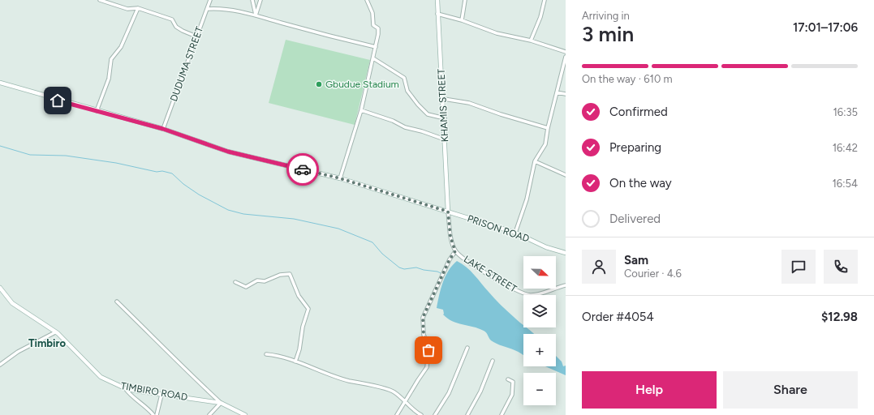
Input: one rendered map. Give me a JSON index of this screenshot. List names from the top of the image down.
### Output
{
  "streets": {
    "street": [
      "DUDUMA STREET",
      "KHAMIS STREET",
      "PRISON ROAD",
      "LAKE STREET",
      "TIMBIRO ROAD"
    ]
  },
  "crossings": [
    ["DUDUMA STREET", "PRISON ROAD"],
    ["KHAMIS STREET", "PRISON ROAD"],
    ["KHAMIS STREET", "LAKE STREET"],
    ["PRISON ROAD", "LAKE STREET"]
  ],
  "districts": ["Timbiro"],
  "places": ["Gbudue Stadium"],
  "north": "right",
  "page": {
    "heading": ["3 min", "Arriving in", "17:01–17:06"],
    "panel": [
      "Sam",
      "Courier · 4.6",
      "Order #4054",
      "$12.98"
    ],
    "bar": "On the way · 610 m",
    "list": [
      ["Confirmed", "16:35"],
      ["Preparing", "16:42"],
      ["On the way", "16:54"],
      "Delivered"
    ],
    "map_buttons": ["+", "−"],
    "buttons": ["Help", "Share"]
  }
}
